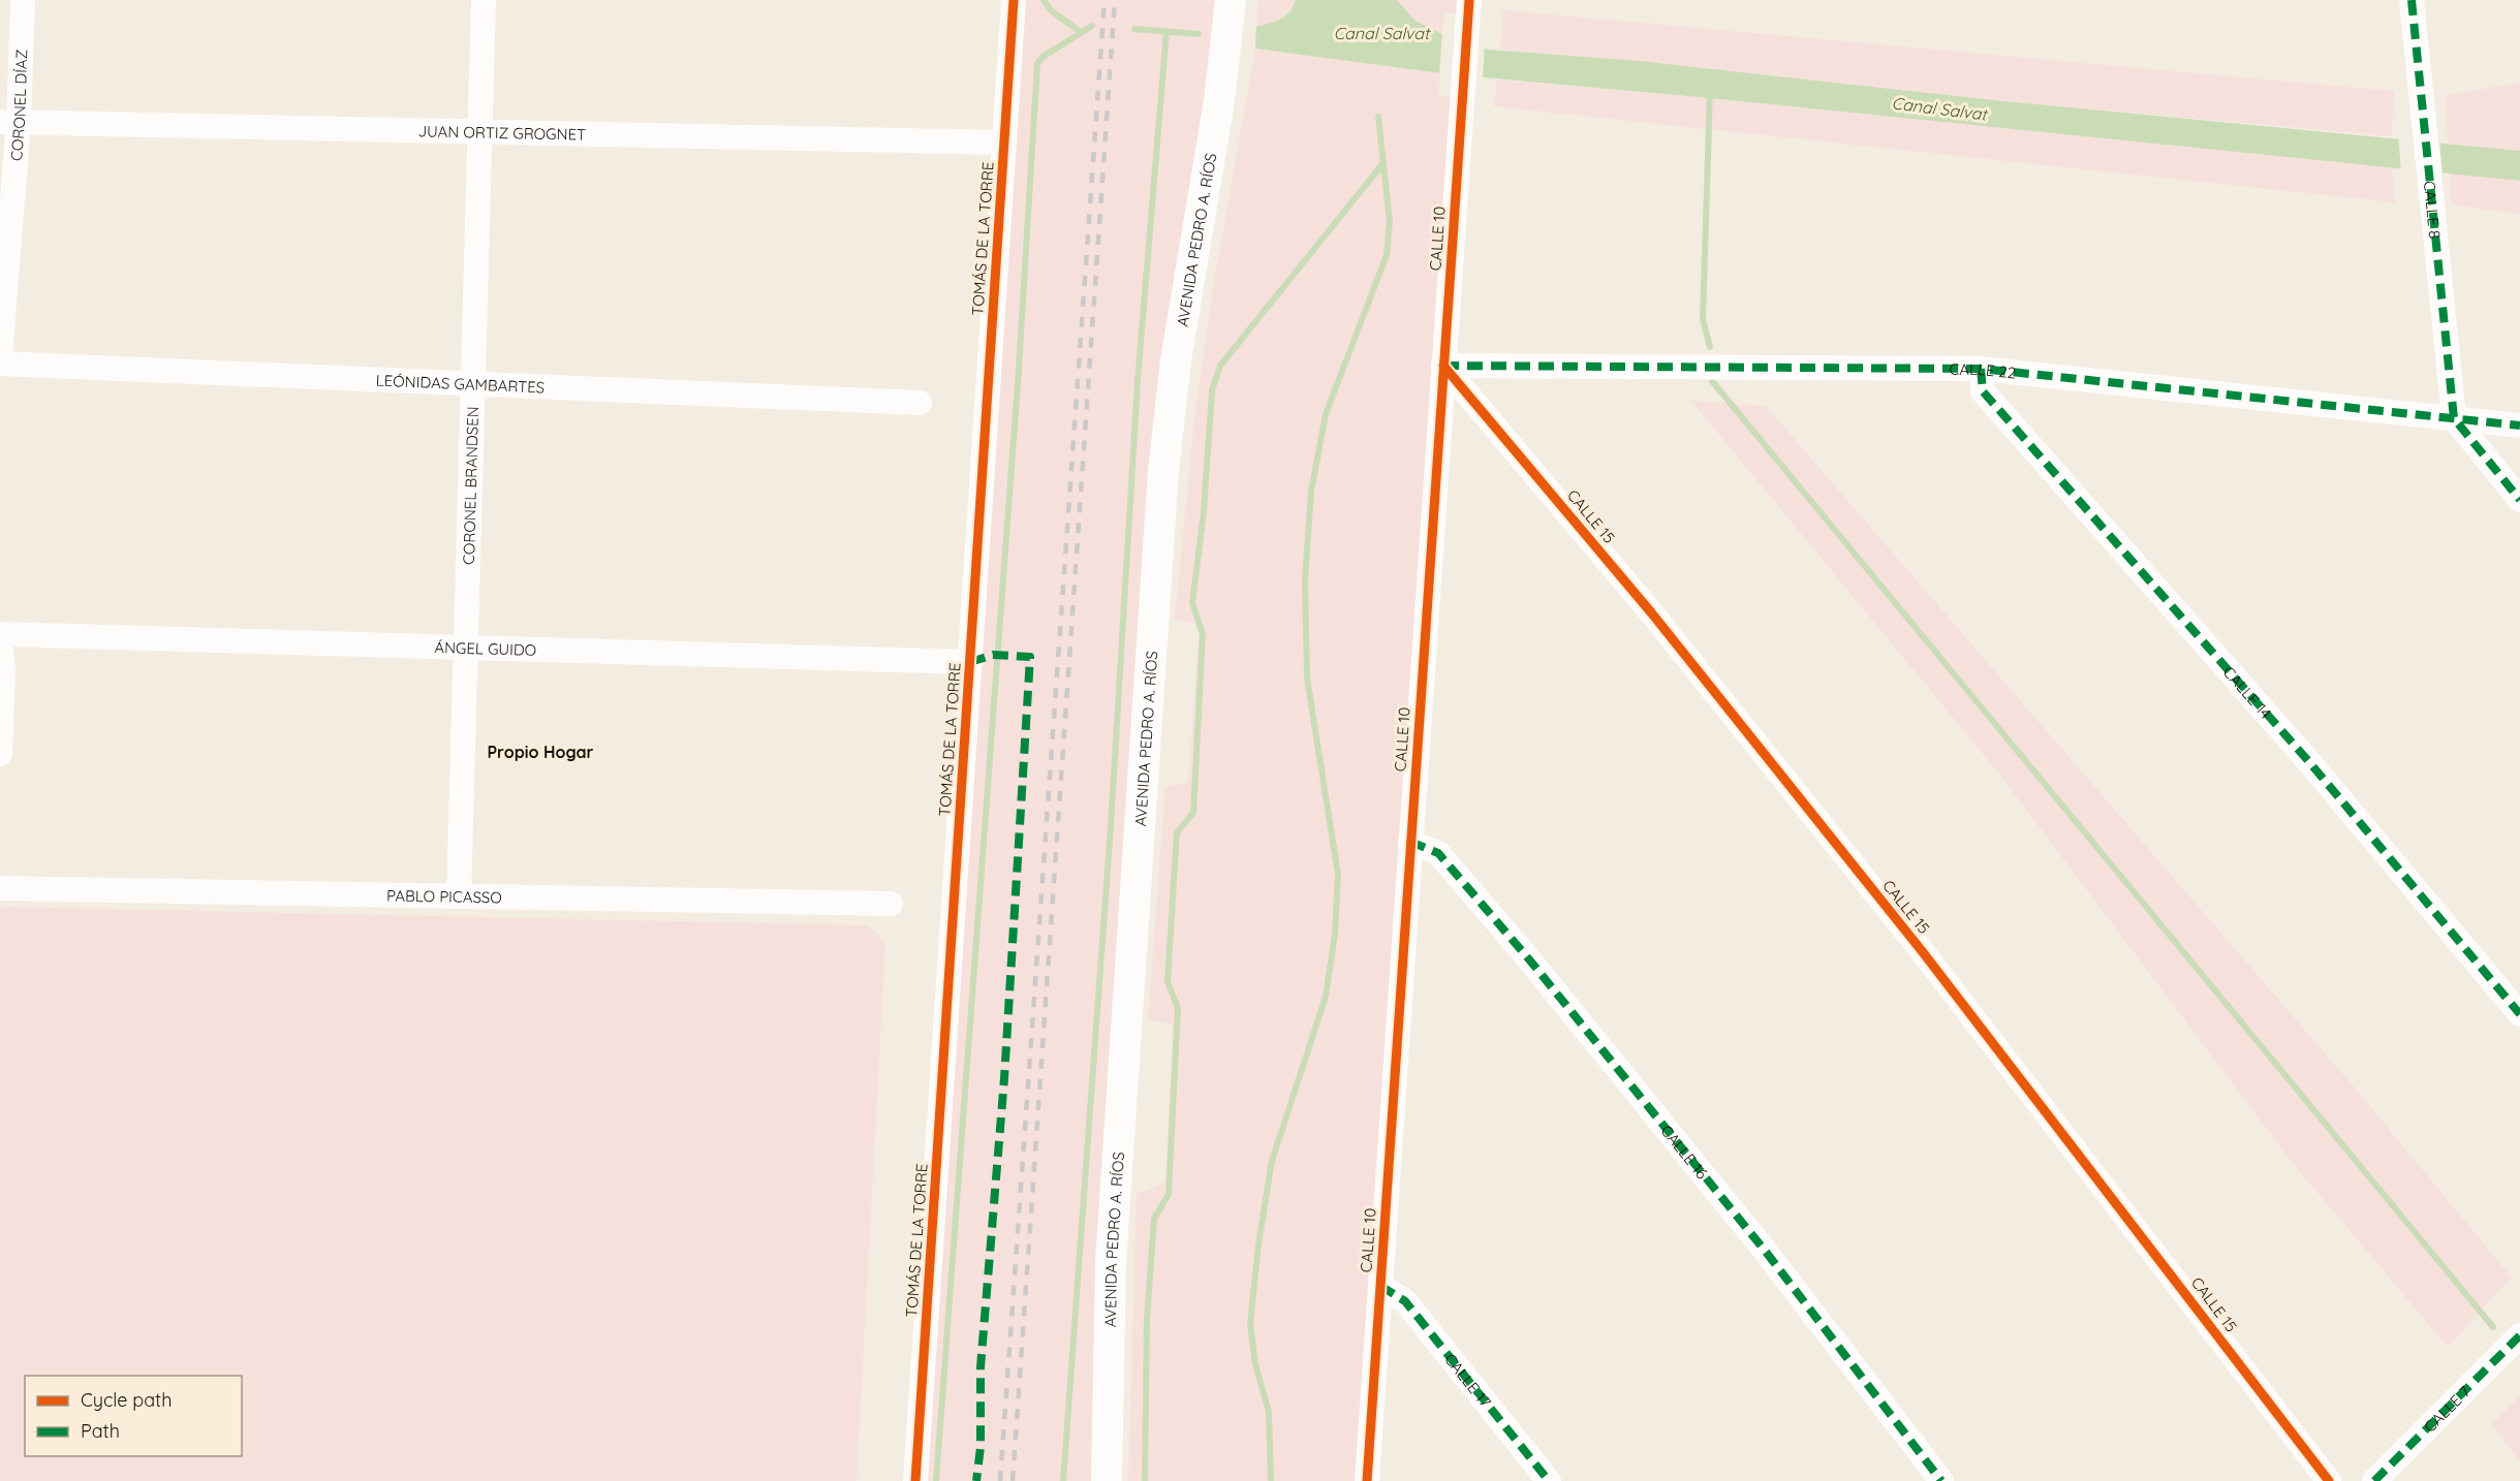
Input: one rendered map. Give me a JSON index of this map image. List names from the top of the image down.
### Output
{
  "streets": {
    "main road": ["AVENIDA PEDRO A. RÍOS"],
    "street": [
      "CORONEL DÍAZ",
      "JUAN ORTIZ GROGNET",
      "CALLE 8",
      "TOMÁS DE LA TORRE",
      "CALLE 10",
      "CALLE 22",
      "LEÓNIDAS GAMBARTES",
      "CORONEL BRANDSEN",
      "CALLE 15",
      "ÁNGEL GUIDO",
      "CALLE 14",
      "PABLO PICASSO",
      "CALLE 16",
      "CALLE 17",
      "CALLE 7"
    ]
  },
  "crossings": [
    ["CORONEL DÍAZ", "JUAN ORTIZ GROGNET"],
    ["JUAN ORTIZ GROGNET", "TOMÁS DE LA TORRE"],
    ["JUAN ORTIZ GROGNET", "CORONEL BRANDSEN"],
    ["CALLE 8", "CALLE 22"],
    ["TOMÁS DE LA TORRE", "ÁNGEL GUIDO"],
    ["CALLE 10", "CALLE 22"],
    ["CALLE 10", "CALLE 15"],
    ["CALLE 10", "CALLE 16"],
    ["CALLE 10", "CALLE 17"],
    ["CALLE 22", "CALLE 15"],
    ["CALLE 22", "CALLE 14"],
    ["LEÓNIDAS GAMBARTES", "CORONEL BRANDSEN"],
    ["CORONEL BRANDSEN", "ÁNGEL GUIDO"],
    ["CORONEL BRANDSEN", "PABLO PICASSO"]
  ],
  "districts": ["Propio Hogar"],
  "water": ["Canal Salvat"],
  "legend": ["Cycle path", "Path"]
}
